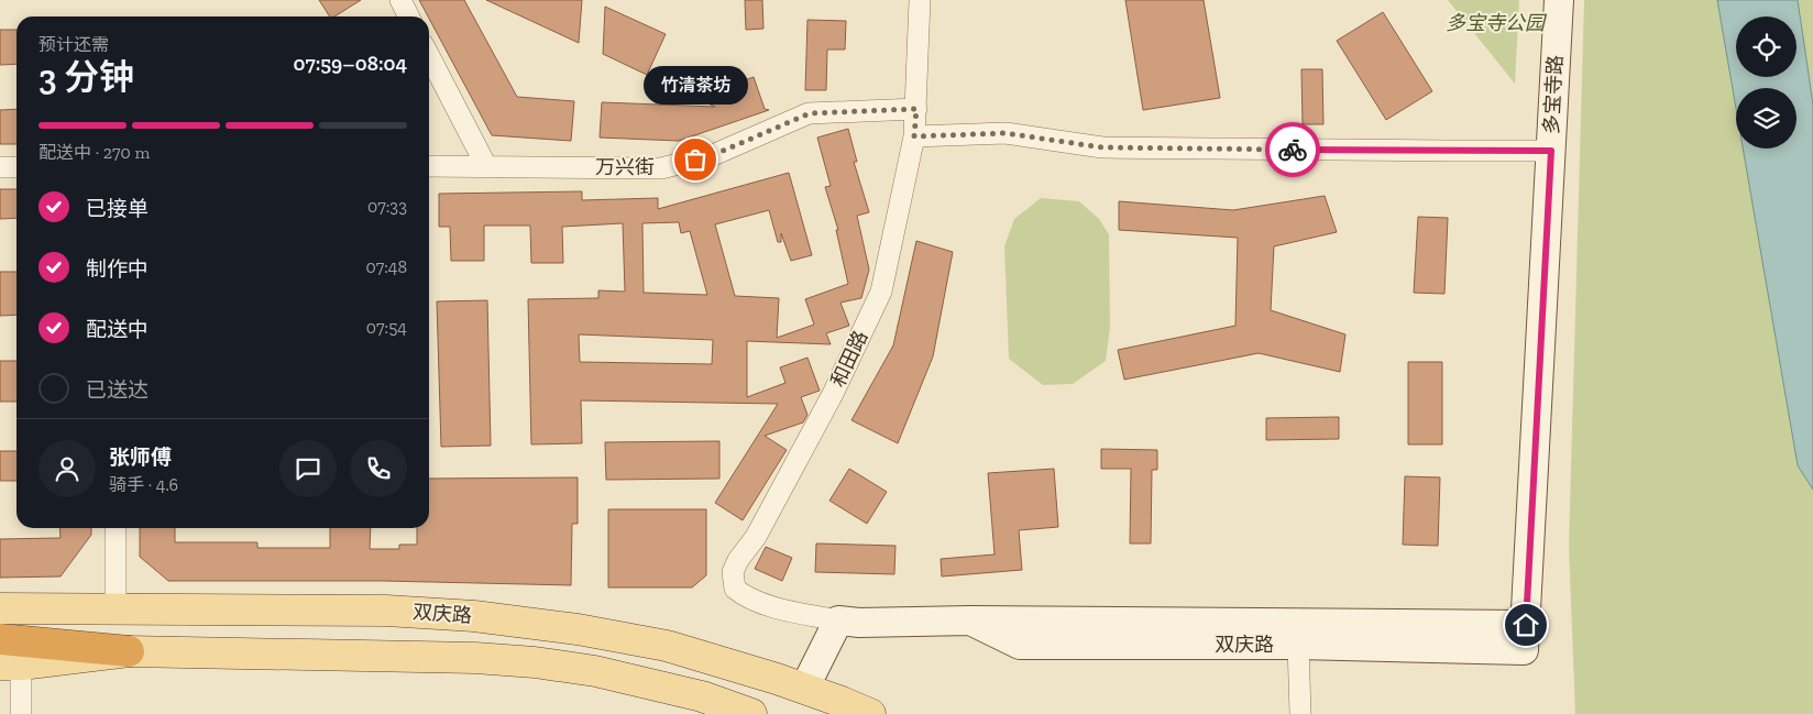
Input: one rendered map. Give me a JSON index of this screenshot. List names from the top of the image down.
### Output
{
  "streets": {
    "main road": ["双庆路"],
    "street": ["多宝寺路", "万兴街", "和田路"]
  },
  "crossings": [
    ["多宝寺路", "双庆路"],
    ["万兴街", "和田路"],
    ["和田路", "双庆路"]
  ],
  "parks": ["多宝寺公园"],
  "places": ["竹清茶坊"],
  "page": {
    "heading": ["3 分钟", "预计还需", "07:59–08:04"],
    "panel": ["张师傅", "骑手 · 4.6"],
    "bubble": "竹清茶坊",
    "bar": "配送中 · 270 m",
    "list": [
      ["已接单", "07:33"],
      ["制作中", "07:48"],
      ["配送中", "07:54"],
      "已送达"
    ]
  }
}
